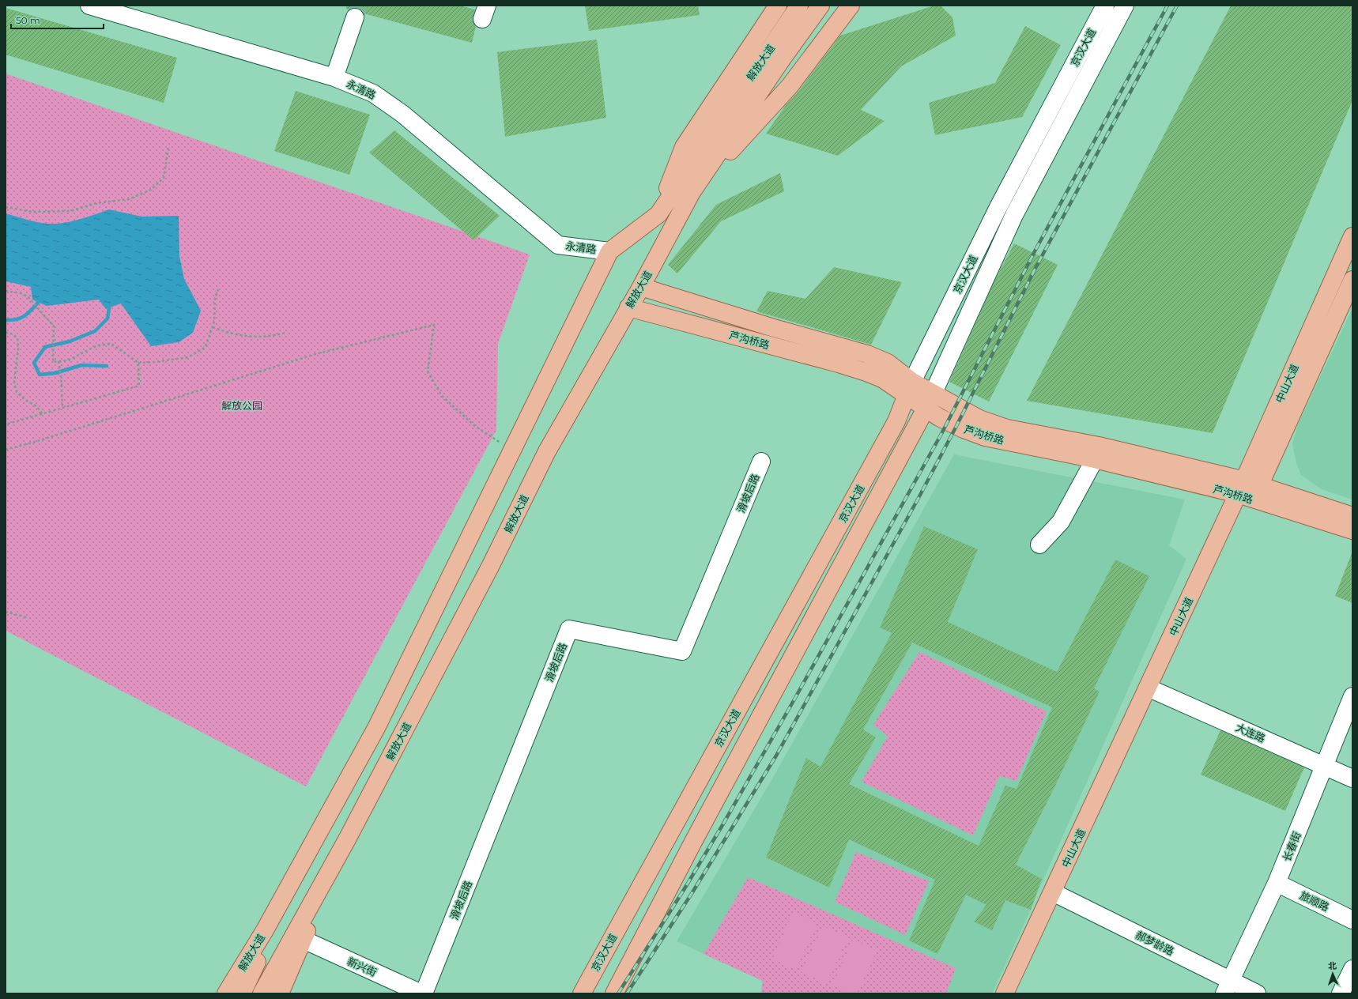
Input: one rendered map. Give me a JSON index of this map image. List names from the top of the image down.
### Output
{
  "streets": {
    "main road": [
      "京汉大道",
      "解放大道",
      "芦沟桥路",
      "中山大道"
    ],
    "street": [
      "永清路",
      "滑坡后路",
      "大连路",
      "长春街",
      "旅顺路",
      "郝梦龄路",
      "新兴街"
    ]
  },
  "crossings": [
    ["京汉大道", "芦沟桥路"],
    ["解放大道", "永清路"],
    ["解放大道", "芦沟桥路"],
    ["解放大道", "新兴街"],
    ["芦沟桥路", "中山大道"],
    ["中山大道", "大连路"],
    ["中山大道", "郝梦龄路"],
    ["滑坡后路", "新兴街"],
    ["大连路", "长春街"],
    ["长春街", "旅顺路"],
    ["长春街", "郝梦龄路"]
  ],
  "parks": ["解放公园"],
  "scale_bar": "50 m",
  "north": "top"
}
